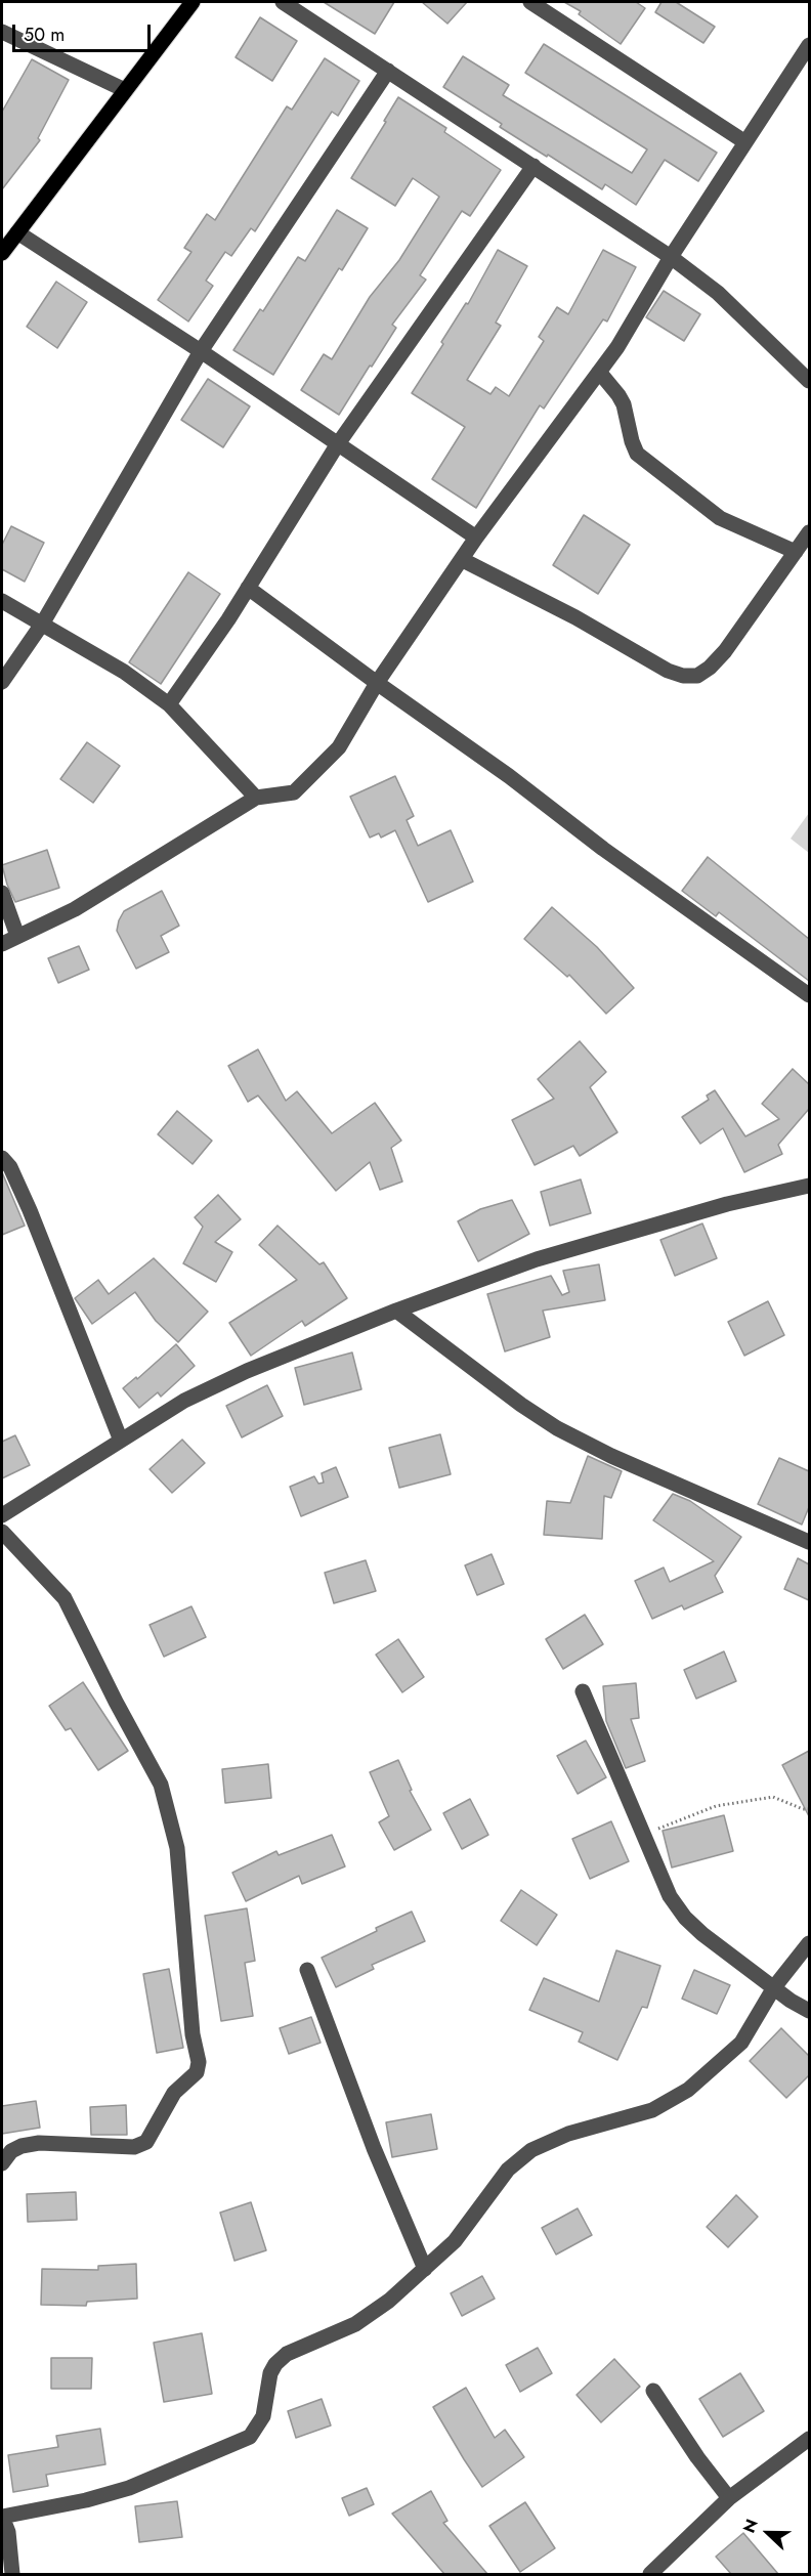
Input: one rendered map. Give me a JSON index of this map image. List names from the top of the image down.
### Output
{
  "scale_bar": "50 m",
  "north": "left"
}
